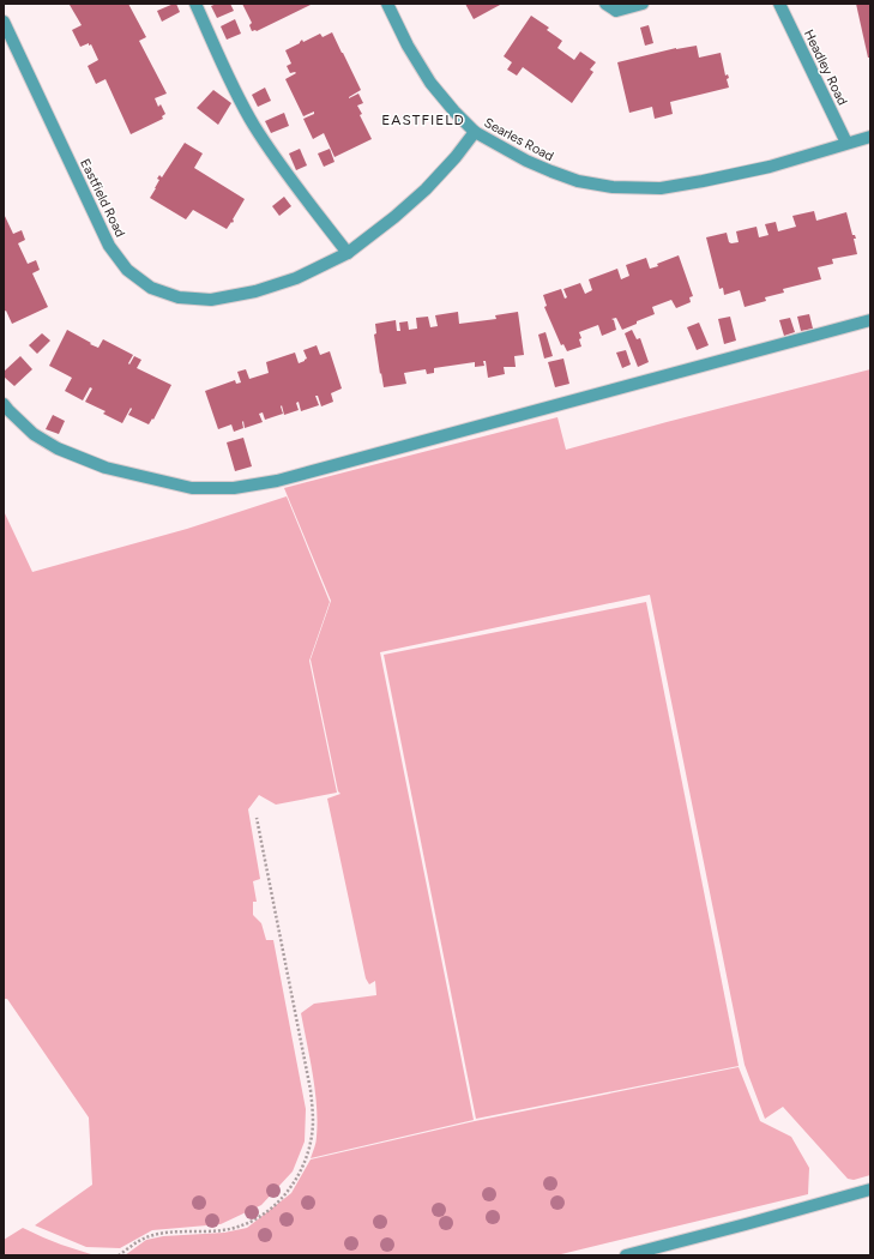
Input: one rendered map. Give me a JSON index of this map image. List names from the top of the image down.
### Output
{
  "streets": {
    "street": ["Headley Road", "Searles Road", "Eastfield Road"]
  },
  "crossings": [
    ["Headley Road", "Searles Road"],
    ["Searles Road", "Eastfield Road"]
  ],
  "districts": ["EASTFIELD"]
}
